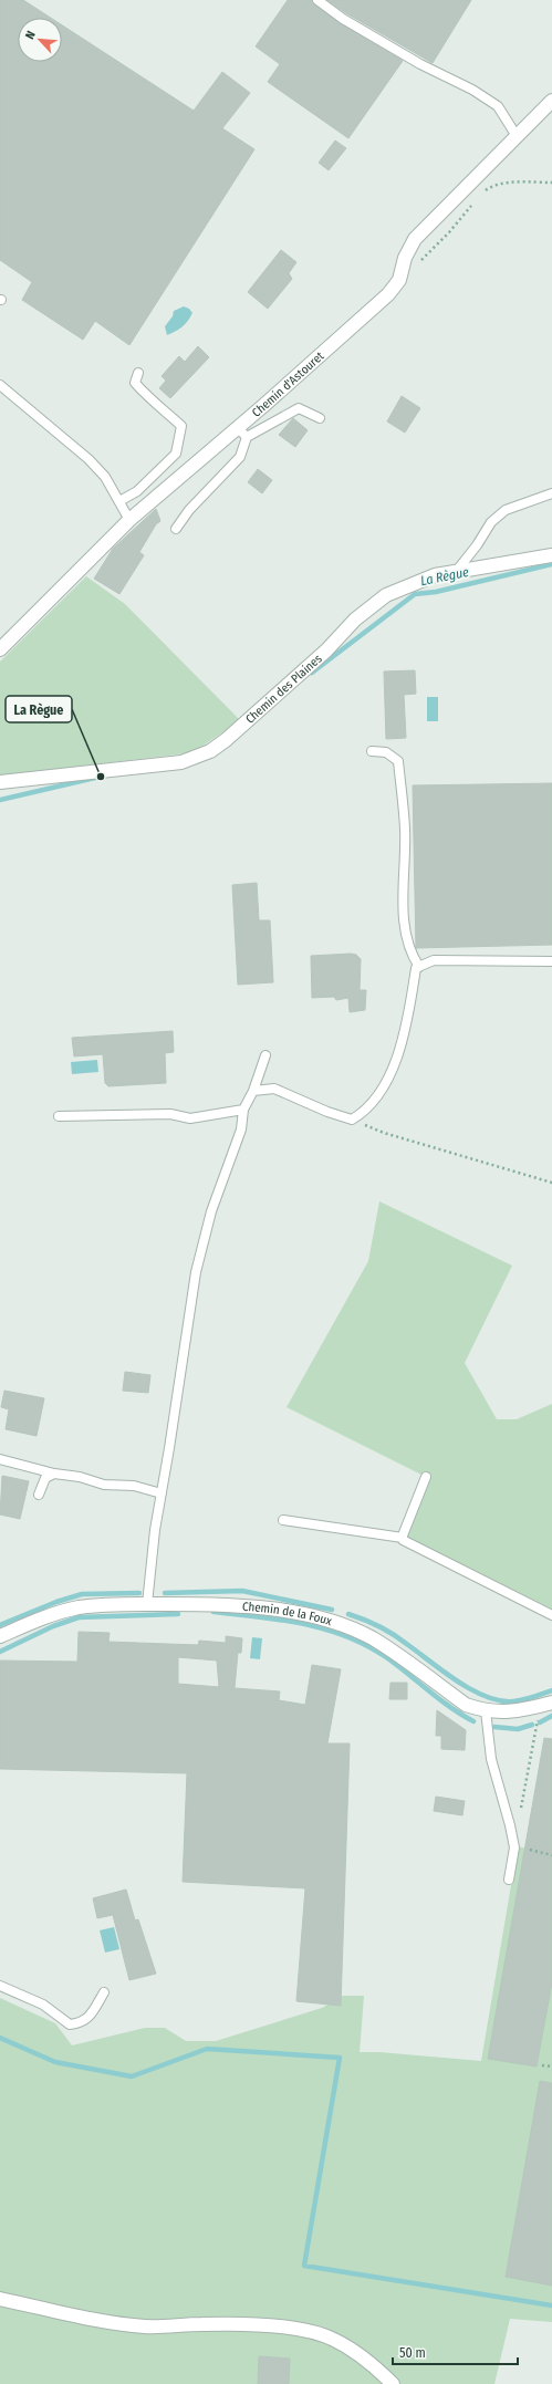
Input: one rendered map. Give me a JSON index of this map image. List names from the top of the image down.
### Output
{
  "streets": {
    "street": ["Chemin d'Astouret", "Chemin des Plaines", "Chemin de la Foux"]
  },
  "water": ["La Règue"],
  "places": ["La Règue"],
  "scale_bar": "50 m",
  "north": "top left"
}
